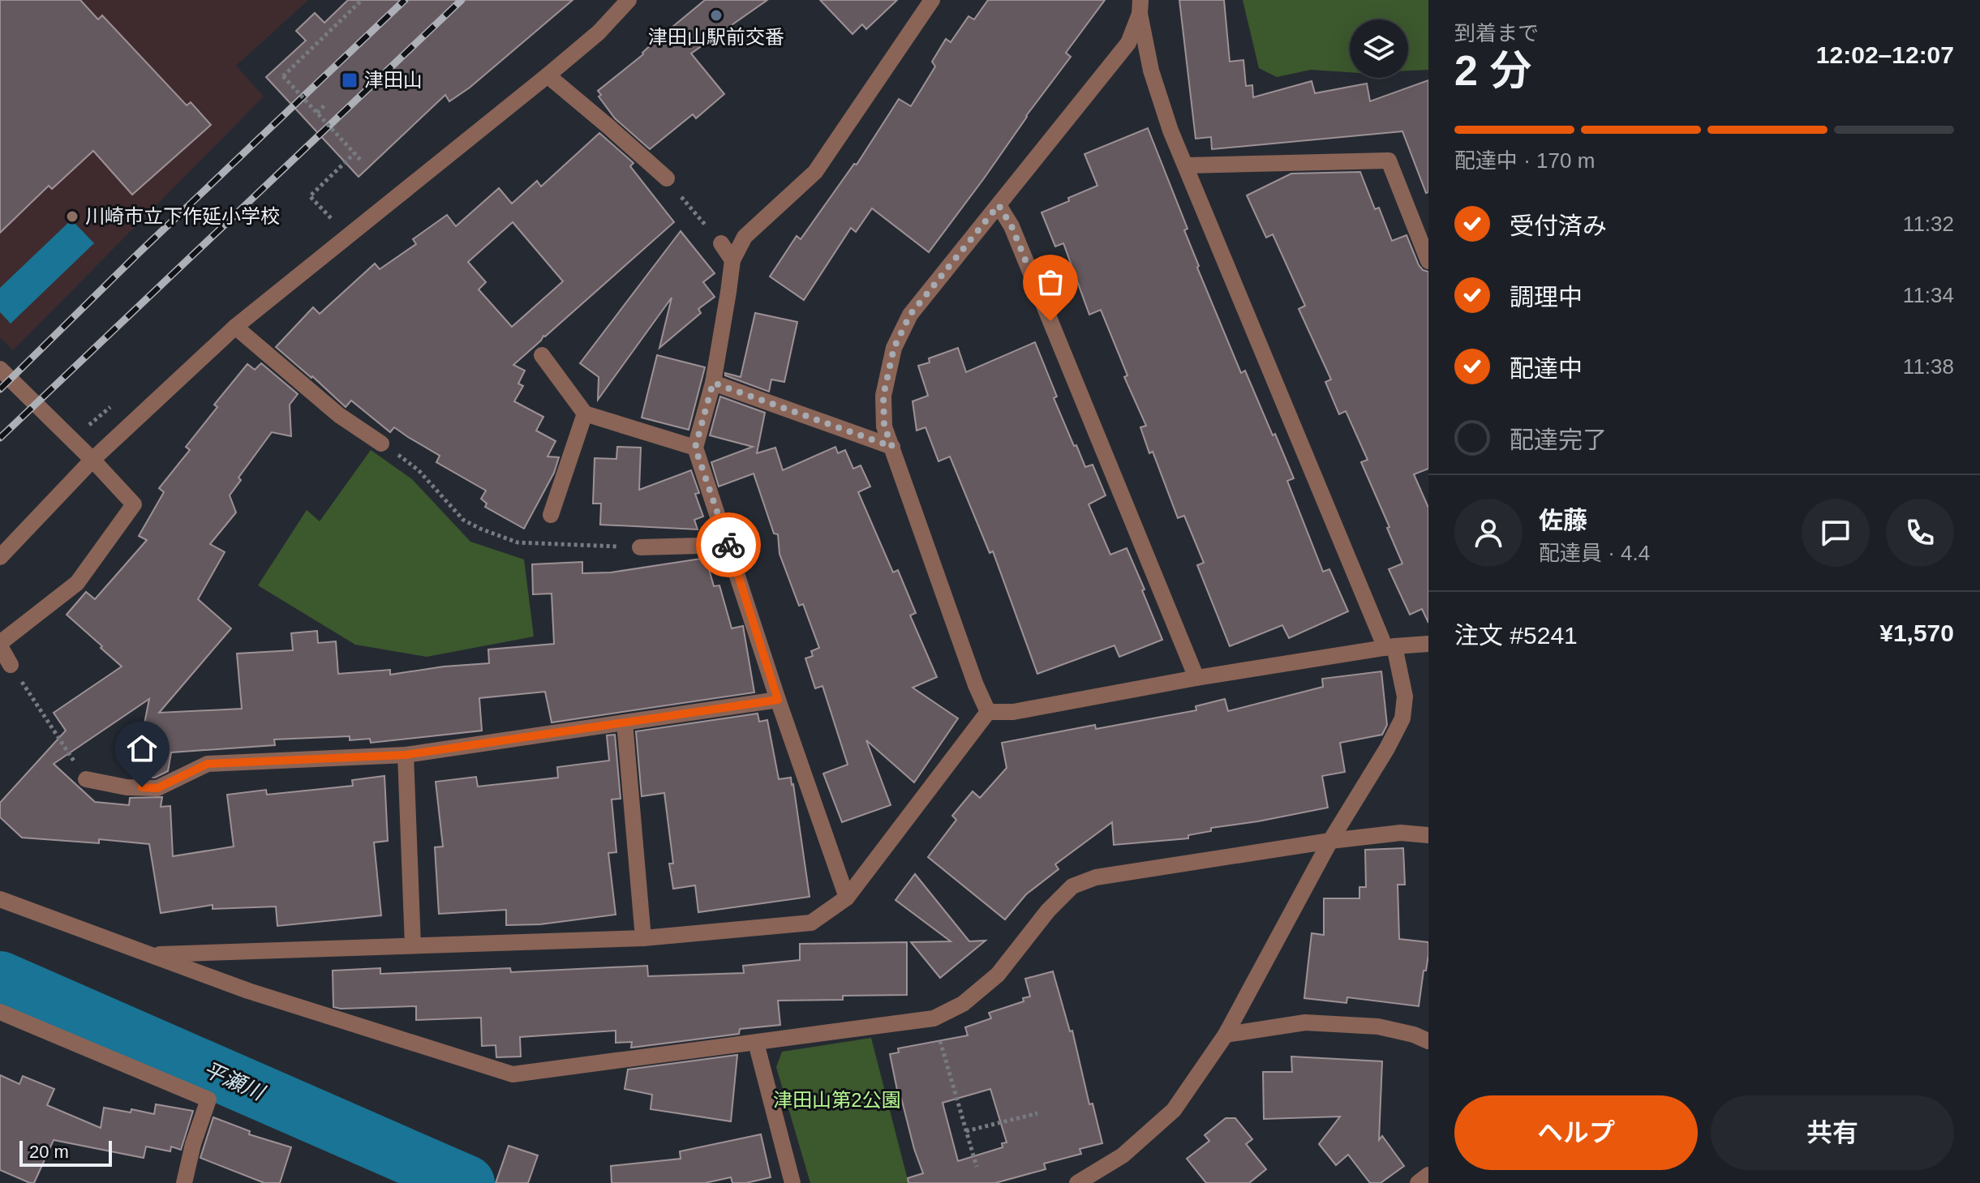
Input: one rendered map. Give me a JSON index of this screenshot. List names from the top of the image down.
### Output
{
  "water": ["平瀬川"],
  "parks": ["津田山第2公園"],
  "places": {
    "other": ["津田山駅前交番", "川崎市立下作延小学校"],
    "transit": ["津田山"]
  },
  "scale_bar": "20 m",
  "page": {
    "heading": ["2 分", "到着まで", "12:02–12:07"],
    "panel": [
      "佐藤",
      "配達員 · 4.4",
      "注文 #5241",
      "¥1,570"
    ],
    "bar": "配達中 · 170 m",
    "list": [
      ["受付済み", "11:32"],
      ["調理中", "11:34"],
      ["配達中", "11:38"],
      "配達完了"
    ],
    "buttons": ["ヘルプ", "共有"],
    "scale": "20 m"
  }
}
